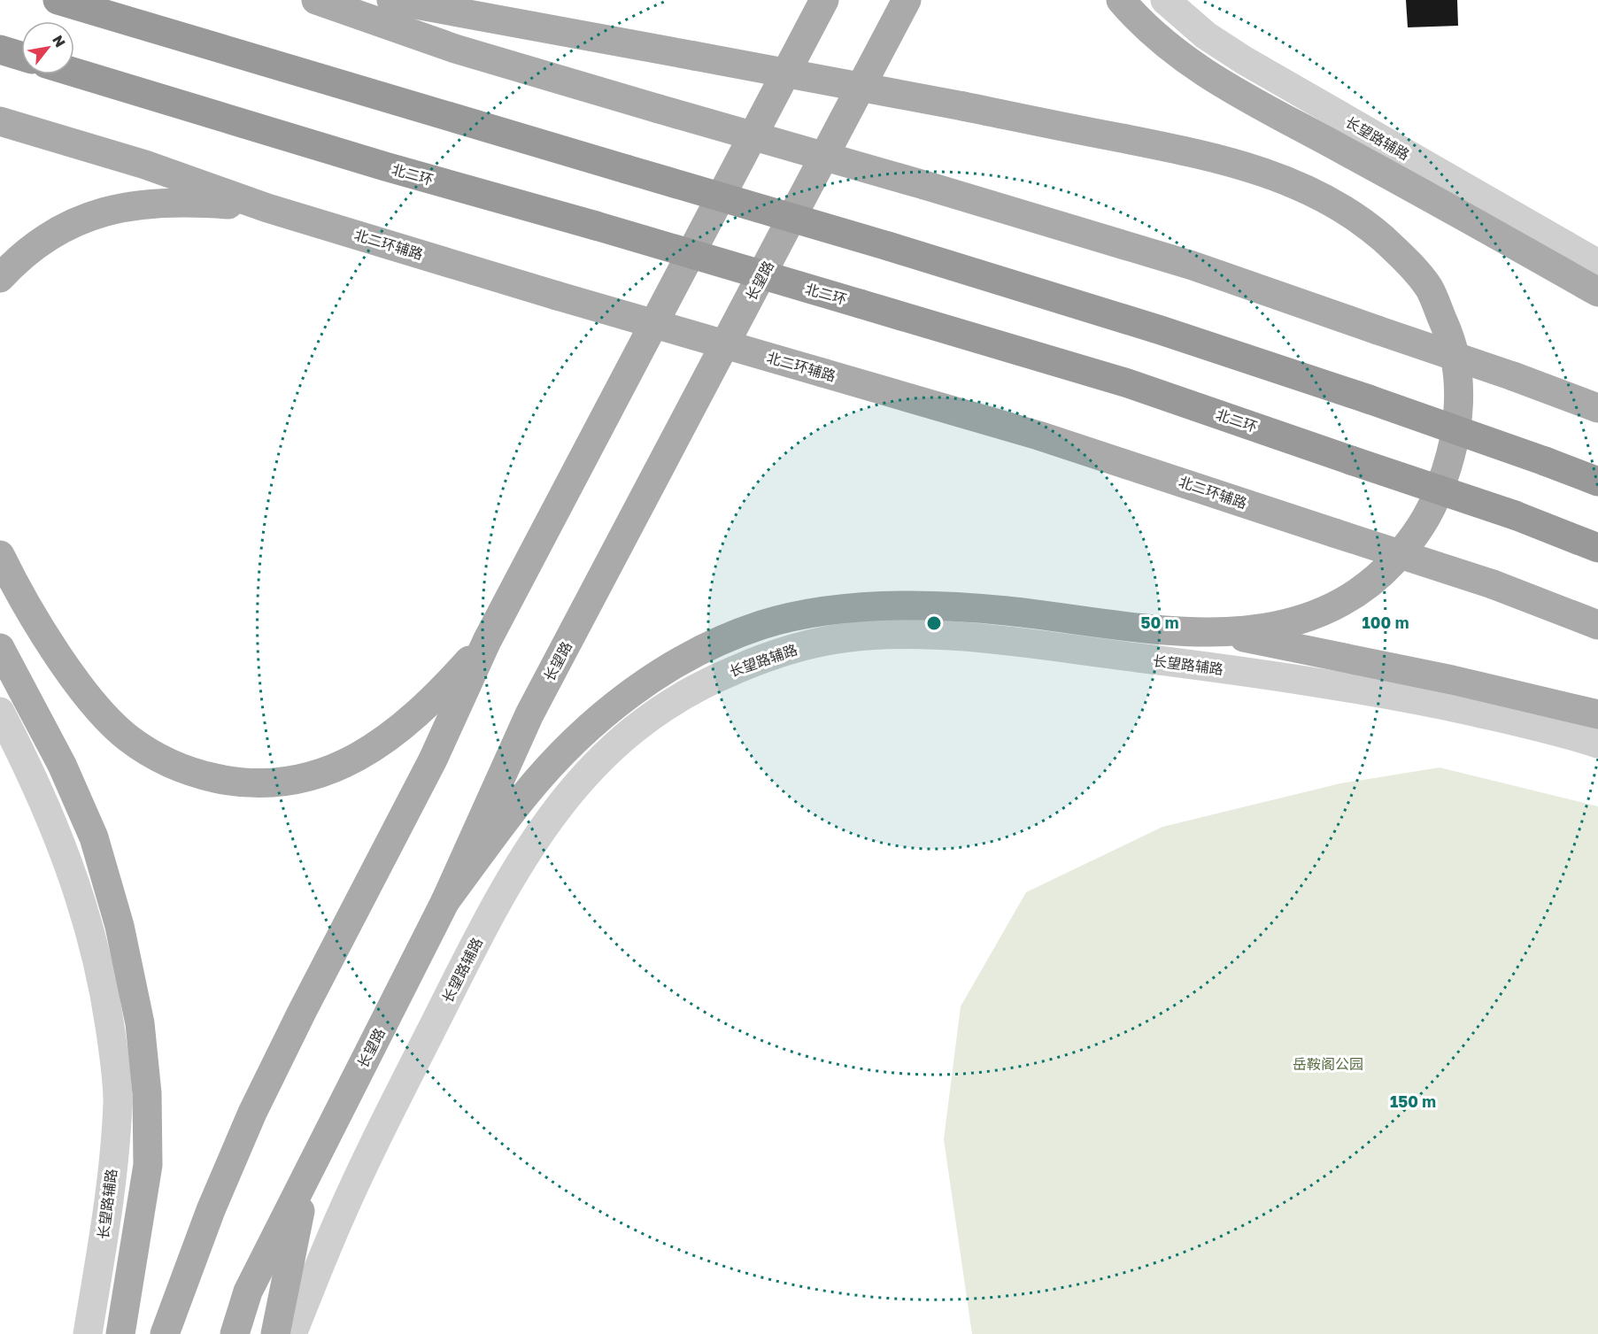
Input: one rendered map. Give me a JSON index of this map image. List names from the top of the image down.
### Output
{
  "streets": {
    "highway": ["北二环"],
    "main road": ["北二环辅路", "长望路"],
    "street": ["长望路辅路"]
  },
  "parks": ["岳鞍阁公园"],
  "north": "top right",
  "rings": ["50 m", "100 m", "150 m"]
}
